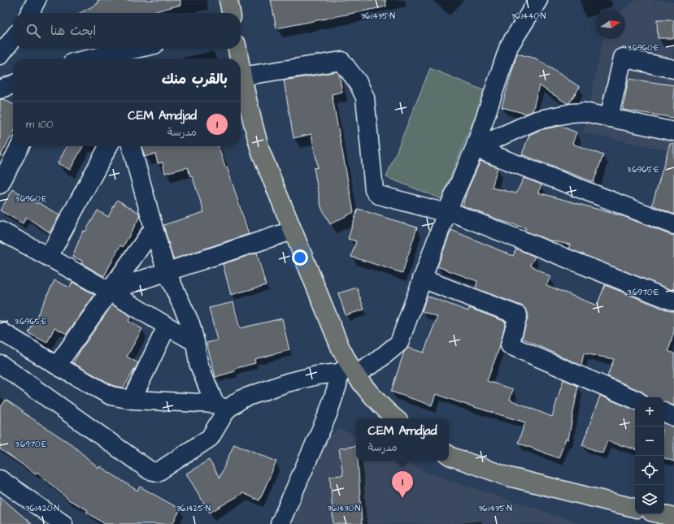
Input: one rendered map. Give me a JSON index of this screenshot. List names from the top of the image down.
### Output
{
  "north": "right",
  "page": {
    "search": "ابحث هنا",
    "heading": "بالقرب منك",
    "list": [
      {
        "mark": "1",
        "name": "CEM Amdjad",
        "note": "مدرسة",
        "value": "100 m"
      }
    ],
    "map_buttons": ["+", "−"],
    "popup": ["CEM Amdjad", "مدرسة"],
    "pins": "1"
  },
  "coordinates": [
    "36.1435°N",
    "36.1440°N",
    "3.6960°E",
    "3.6965°E",
    "3.6970°E",
    "36.1420°N",
    "36.1425°N",
    "36.1430°N"
  ]
}
